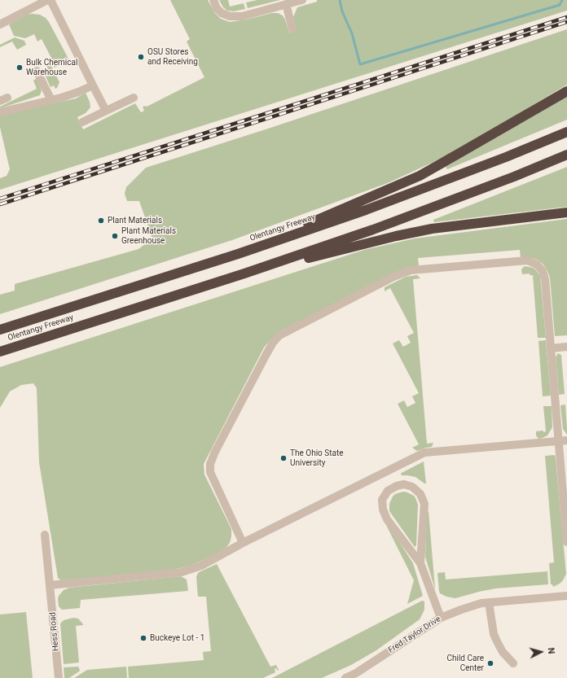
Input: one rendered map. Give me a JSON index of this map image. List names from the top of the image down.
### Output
{
  "streets": {
    "highway": ["Olentangy Freeway"],
    "street": ["Hess Road", "Fred Taylor Drive"]
  },
  "places": [
    "OSU Stores and Receiving",
    "Bulk Chemical Warehouse",
    "Plant Materials",
    "Plant Materials Greenhouse",
    "The Ohio State University",
    "Buckeye Lot - 1",
    "Child Care Center"
  ],
  "north": "right"
}
